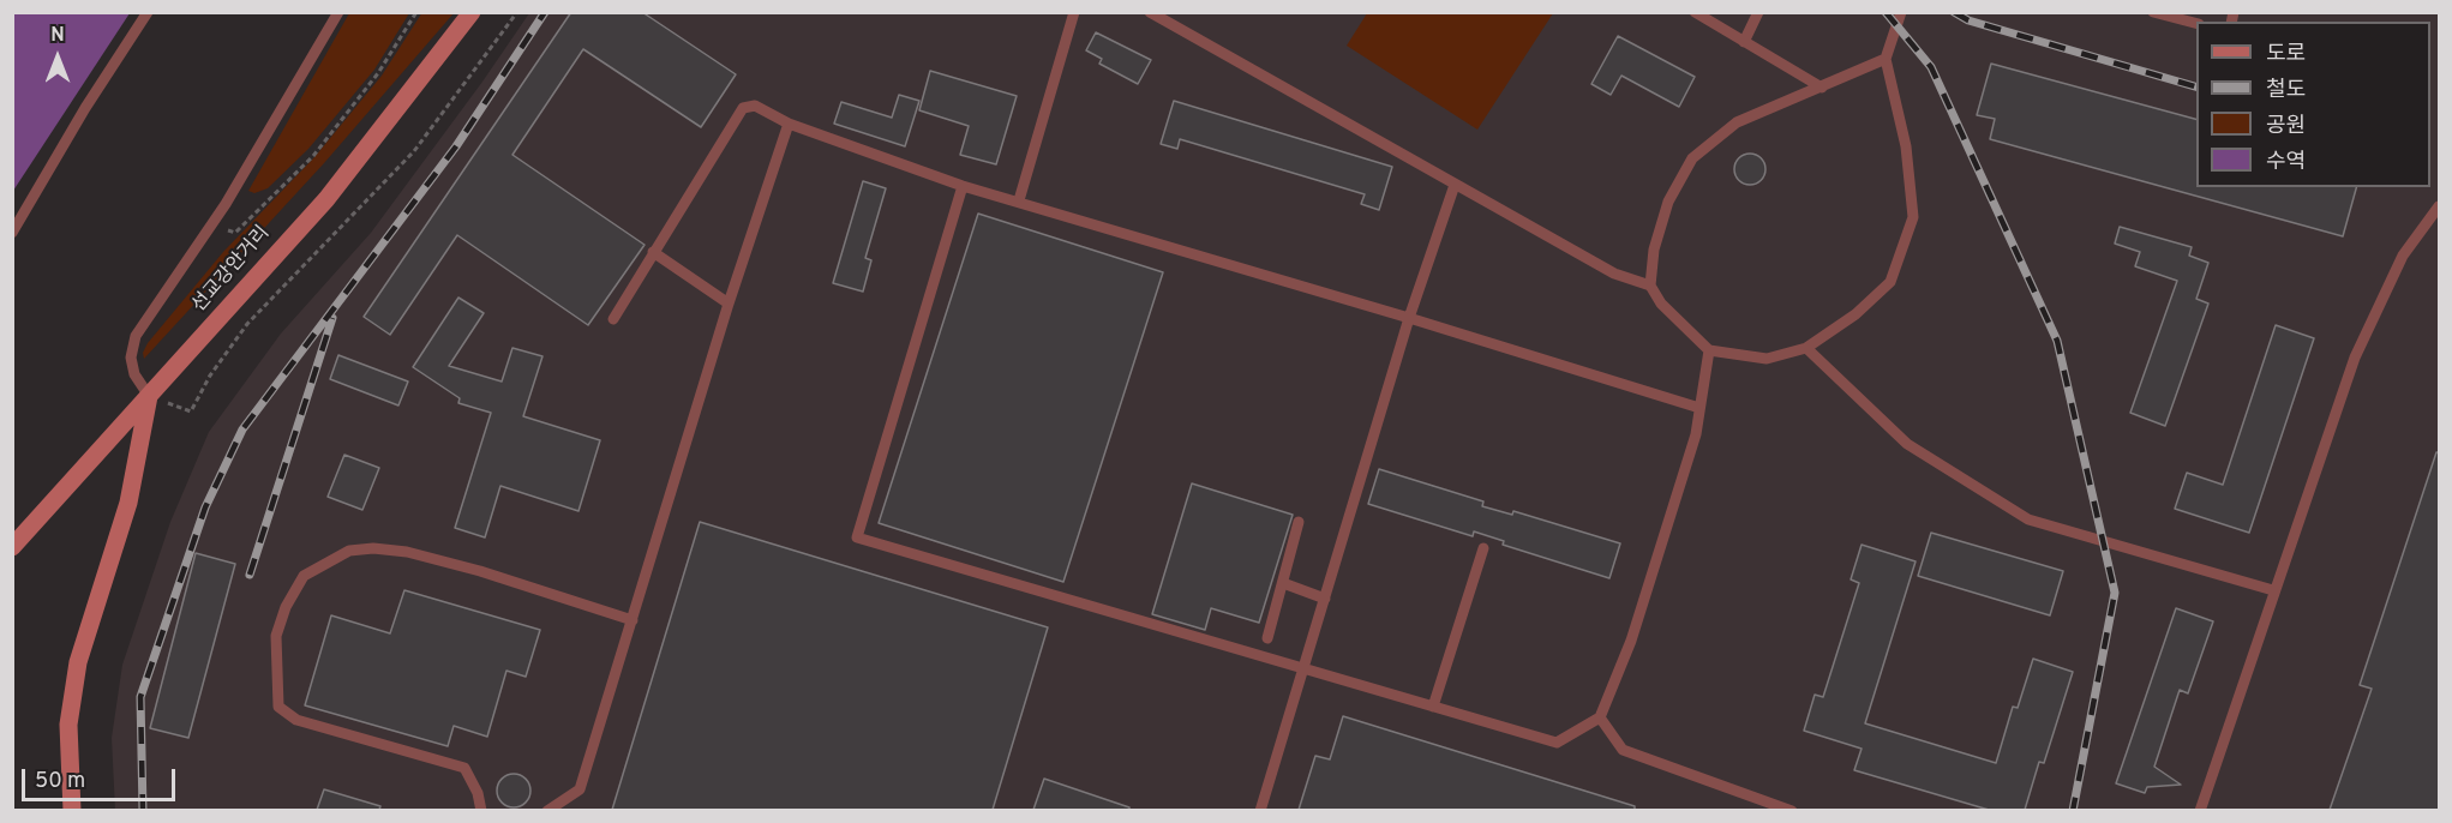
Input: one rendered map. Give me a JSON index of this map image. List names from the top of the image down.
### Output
{
  "streets": {
    "main road": ["선교강안거리"]
  },
  "legend": [
    "도로",
    "철도",
    "공원",
    "수역"
  ],
  "scale_bar": "50 m",
  "north": "top"
}
